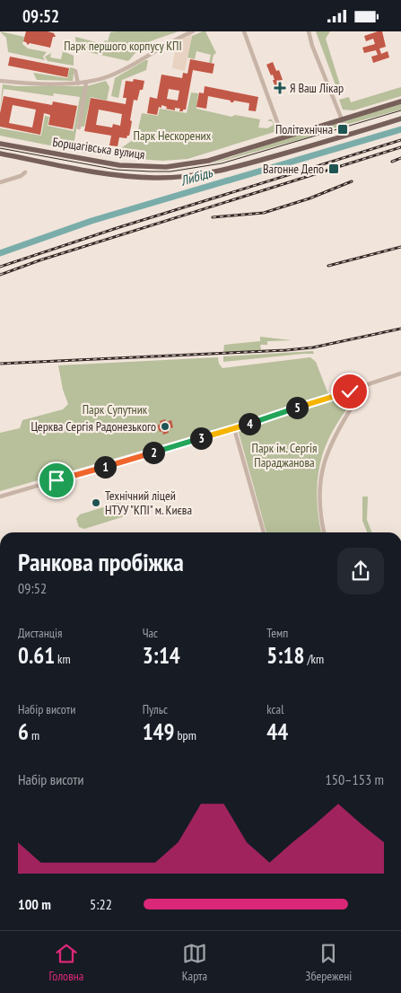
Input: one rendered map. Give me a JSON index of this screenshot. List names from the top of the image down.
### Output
{
  "streets": {
    "main road": ["Борщагівська вулиця"]
  },
  "water": ["Либідь"],
  "parks": [
    "Парк першого корпусу КПІ",
    "Парк Нескорених",
    "Парк Супутник",
    "Парк ім. Сергія Параджанова"
  ],
  "places": {
    "health": ["Я Ваш Лікар"],
    "transit": ["Політехнічна", "Вагонне Депо"],
    "other": ["Церква Сергія Радонезького", "Технічний ліцей НТУУ \"КПІ\" м. Києва"]
  },
  "page": {
    "status": "09:52",
    "pins": [
      "5",
      "4",
      "3",
      "2",
      "1"
    ],
    "heading": ["Ранкова пробіжка", "09:52"],
    "stats": [
      ["Дистанція", "0.61 km"],
      ["Час", "3:14"],
      ["Темп", "5:18 /km"],
      ["Набір висоти", "6 m"],
      ["Пульс", "149 bpm"],
      ["kcal", "44"]
    ],
    "chart": ["Набір висоти", "150–153 m"],
    "list": [
      {
        "name": "100 m",
        "note": "5:22"
      }
    ],
    "tabs": ["Головна", "Карта", "Збережені"]
  }
}
